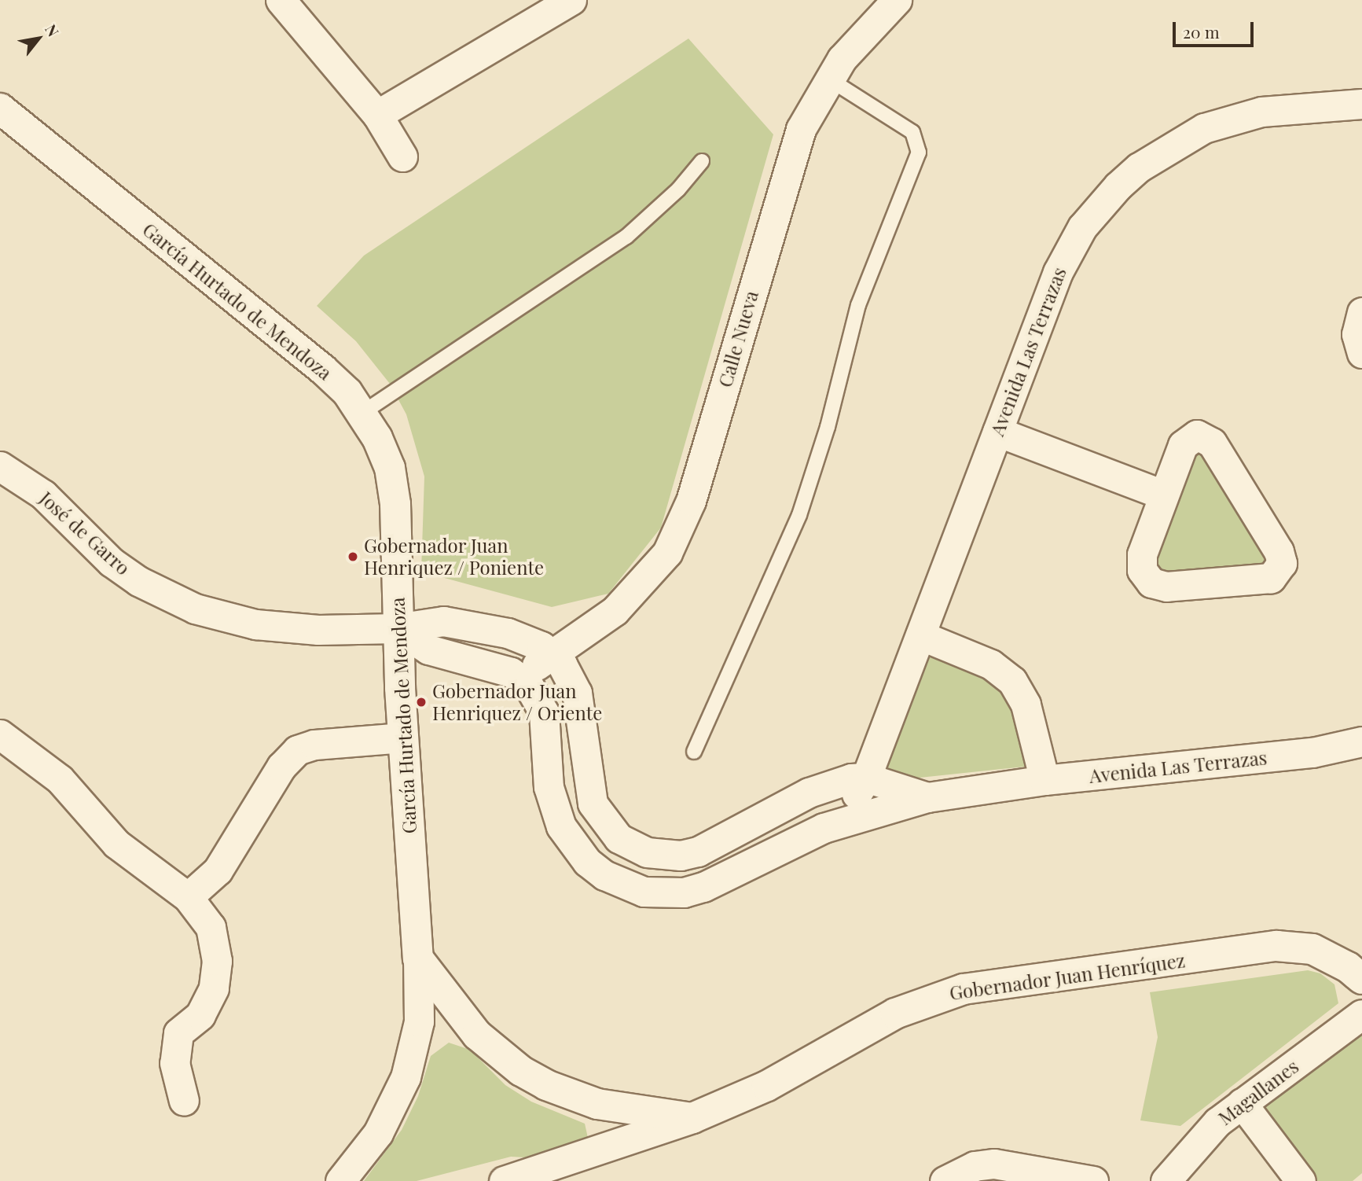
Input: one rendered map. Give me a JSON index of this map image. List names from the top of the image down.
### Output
{
  "streets": {
    "street": [
      "García Hurtado de Mendoza",
      "Calle Nueva",
      "Avenida Las Terrazas",
      "José de Garro",
      "Gobernador Juan Henríquez",
      "Magallanes"
    ]
  },
  "crossings": [
    ["García Hurtado de Mendoza", "Avenida Las Terrazas"],
    ["García Hurtado de Mendoza", "José de Garro"],
    ["Calle Nueva", "Avenida Las Terrazas"],
    ["Avenida Las Terrazas", "José de Garro"]
  ],
  "places": ["Gobernador Juan Henriquez / Poniente", "Gobernador Juan Henriquez / Oriente"],
  "scale_bar": "20 m",
  "north": "top right"
}
